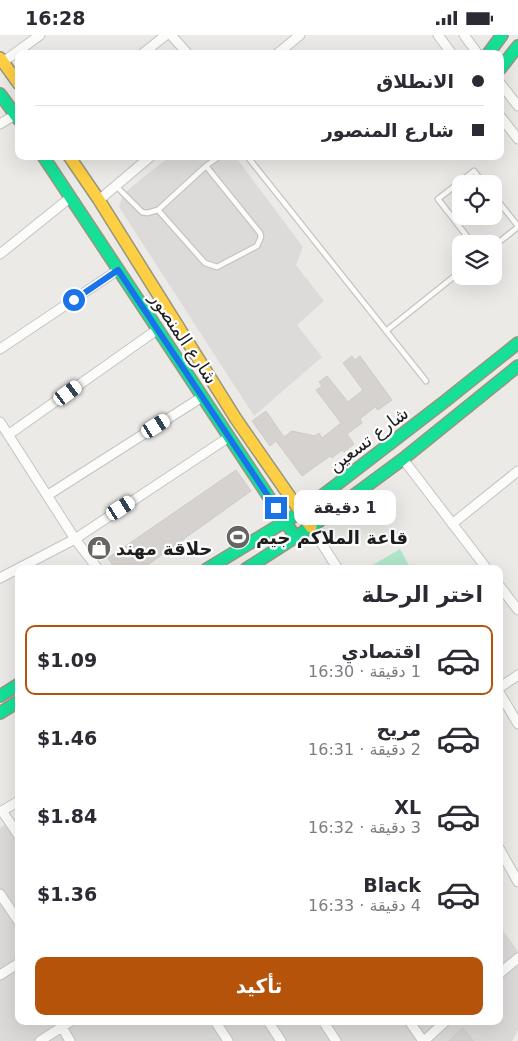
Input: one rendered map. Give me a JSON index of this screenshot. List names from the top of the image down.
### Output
{
  "streets": {
    "street": ["شارع المنصور", "شارع تسعين"]
  },
  "crossings": [
    ["شارع المنصور", "شارع تسعين"]
  ],
  "places": {
    "sports": ["قاعة الملاكم جيم"],
    "shop": ["حلاقة مهند"]
  },
  "page": {
    "status": "16:28",
    "banner": ["الانطلاق", "شارع المنصور"],
    "bubble": "1 دقيقة",
    "heading": "اختر الرحلة",
    "list": [
      {
        "name": "اقتصادي",
        "note": "1 دقيقة · 16:30",
        "value": "$1.09"
      },
      {
        "name": "مريح",
        "note": "2 دقيقة · 16:31",
        "value": "$1.46"
      },
      {
        "name": "XL",
        "note": "3 دقيقة · 16:32",
        "value": "$1.84"
      },
      {
        "name": "Black",
        "note": "4 دقيقة · 16:33",
        "value": "$1.36"
      }
    ],
    "buttons": "تأكيد"
  }
}
